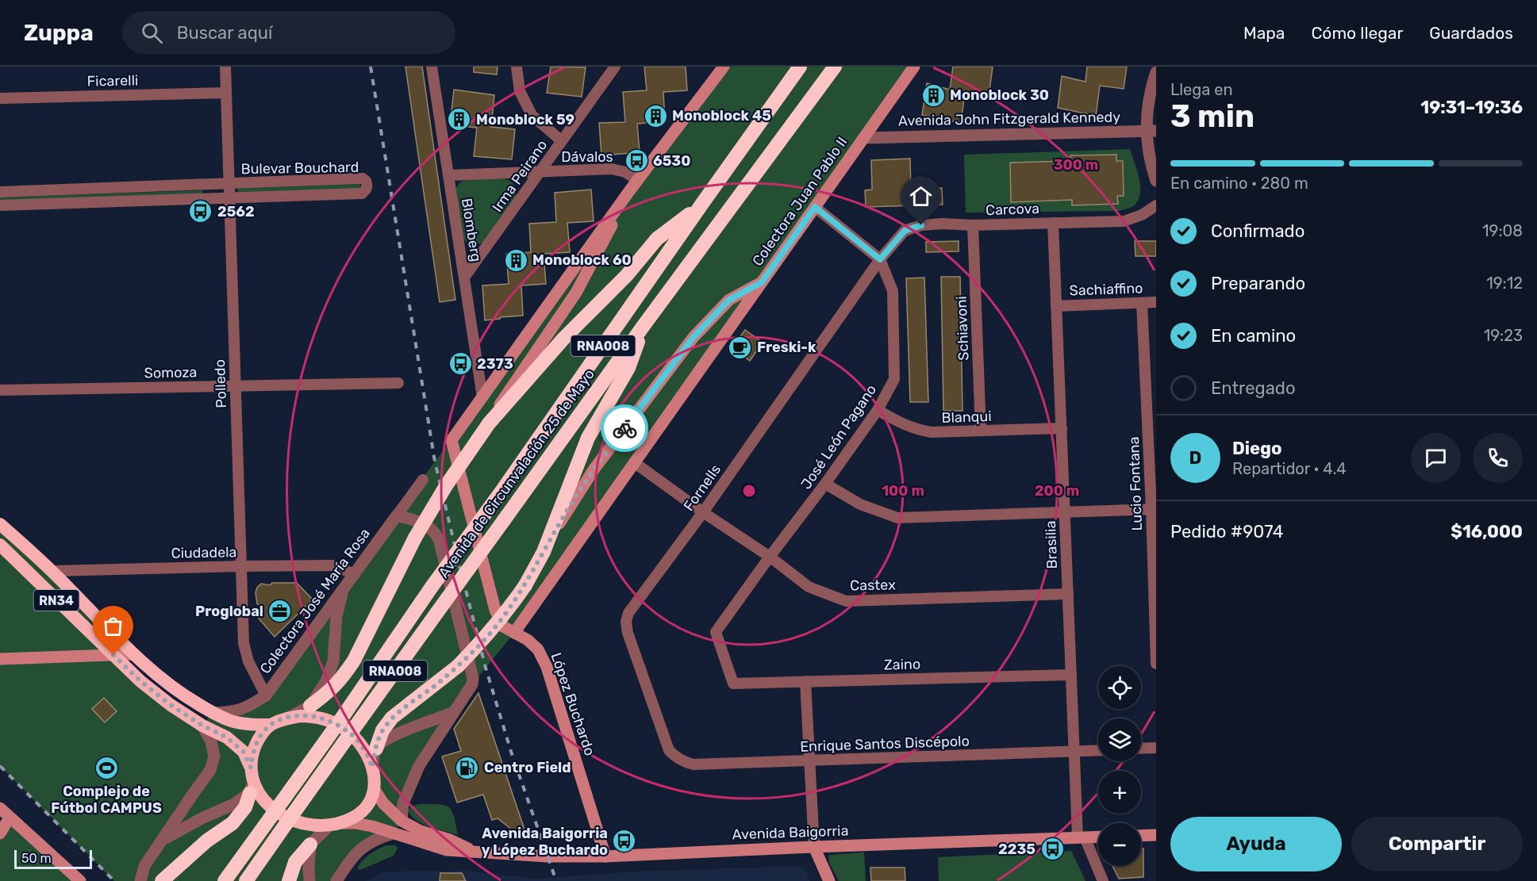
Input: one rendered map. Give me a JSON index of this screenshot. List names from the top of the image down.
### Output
{
  "streets": {
    "highway": ["RNA008", "Avenida de Circunvalación 25 de Mayo", "RN34"],
    "main road": ["Colectora Juan Pablo II", "López Buchardo", "Avenida Baigorria"],
    "street": [
      "Ficarelli",
      "Avenida John Fitzgerald Kennedy",
      "Dávalos",
      "Bulevar Bouchard",
      "Irma Peirano",
      "Carcova",
      "Blomberg",
      "Sachiaffino",
      "Schiavoni",
      "Somoza",
      "Polledo",
      "Blanqui",
      "José León Pagano",
      "Lucio Fontana",
      "Fornells",
      "Brasilia",
      "Ciudadela",
      "Castex",
      "Colectora José María Rosa",
      "Zaino",
      "Enrique Santos Discépolo"
    ]
  },
  "crossings": [
    ["Ficarelli", "Polledo"],
    ["Avenida John Fitzgerald Kennedy", "Colectora Juan Pablo II"],
    ["Dávalos", "Irma Peirano"],
    ["Dávalos", "Blomberg"],
    ["Bulevar Bouchard", "Polledo"],
    ["Irma Peirano", "Blomberg"],
    ["Colectora Juan Pablo II", "José León Pagano"],
    ["Colectora Juan Pablo II", "Castex"],
    ["Colectora Juan Pablo II", "López Buchardo"],
    ["Carcova", "Schiavoni"],
    ["Carcova", "José León Pagano"],
    ["Carcova", "Fornells"],
    ["Carcova", "Brasilia"],
    ["Blomberg", "López Buchardo"],
    ["Sachiaffino", "Lucio Fontana"],
    ["Sachiaffino", "Brasilia"],
    ["Schiavoni", "Blanqui"],
    ["RNA008", "Avenida de Circunvalación 25 de Mayo"],
    ["Somoza", "Polledo"],
    ["Polledo", "Ciudadela"],
    ["Polledo", "Colectora José María Rosa"],
    ["Blanqui", "José León Pagano"],
    ["Blanqui", "Brasilia"],
    ["José León Pagano", "Fornells"],
    ["José León Pagano", "Castex"],
    ["José León Pagano", "Zaino"],
    ["Fornells", "Castex"],
    ["Fornells", "Enrique Santos Discépolo"],
    ["Brasilia", "Castex"],
    ["Brasilia", "Zaino"],
    ["Brasilia", "Enrique Santos Discépolo"],
    ["Brasilia", "Avenida Baigorria"],
    ["Ciudadela", "RN34"],
    ["Ciudadela", "Colectora José María Rosa"],
    ["RN34", "Colectora José María Rosa"],
    ["RN34", "Avenida Baigorria"],
    ["López Buchardo", "Avenida Baigorria"]
  ],
  "places": {
    "building": [
      "Monoblock 30",
      "Monoblock 45",
      "Monoblock 59",
      "Monoblock 60"
    ],
    "bus stop": [
      "6530",
      "2562",
      "2373",
      "Avenida Baigorria y López Buchardo",
      "2235"
    ],
    "cafe": ["Freski-k"],
    "office": ["Proglobal"],
    "fuel station": ["Centro Field"],
    "sports": ["Complejo de Fútbol CAMPUS"]
  },
  "scale_bar": "50 m",
  "page": {
    "header": "Zuppa",
    "search": "Buscar aquí",
    "nav": ["Mapa", "Cómo llegar", "Guardados"],
    "heading": ["3 min", "Llega en", "19:31–19:36"],
    "panel": [
      "Diego",
      "Repartidor · 4.4",
      "Pedido #9074",
      "$16,000"
    ],
    "bar": "En camino · 280 m",
    "list": [
      ["Confirmado", "19:08"],
      ["Preparando", "19:12"],
      ["En camino", "19:23"],
      "Entregado"
    ],
    "round": "D",
    "map_buttons": ["+", "−"],
    "buttons": ["Ayuda", "Compartir"],
    "scale": "50 m"
  },
  "rings": ["300 m", "100 m", "200 m"]
}
